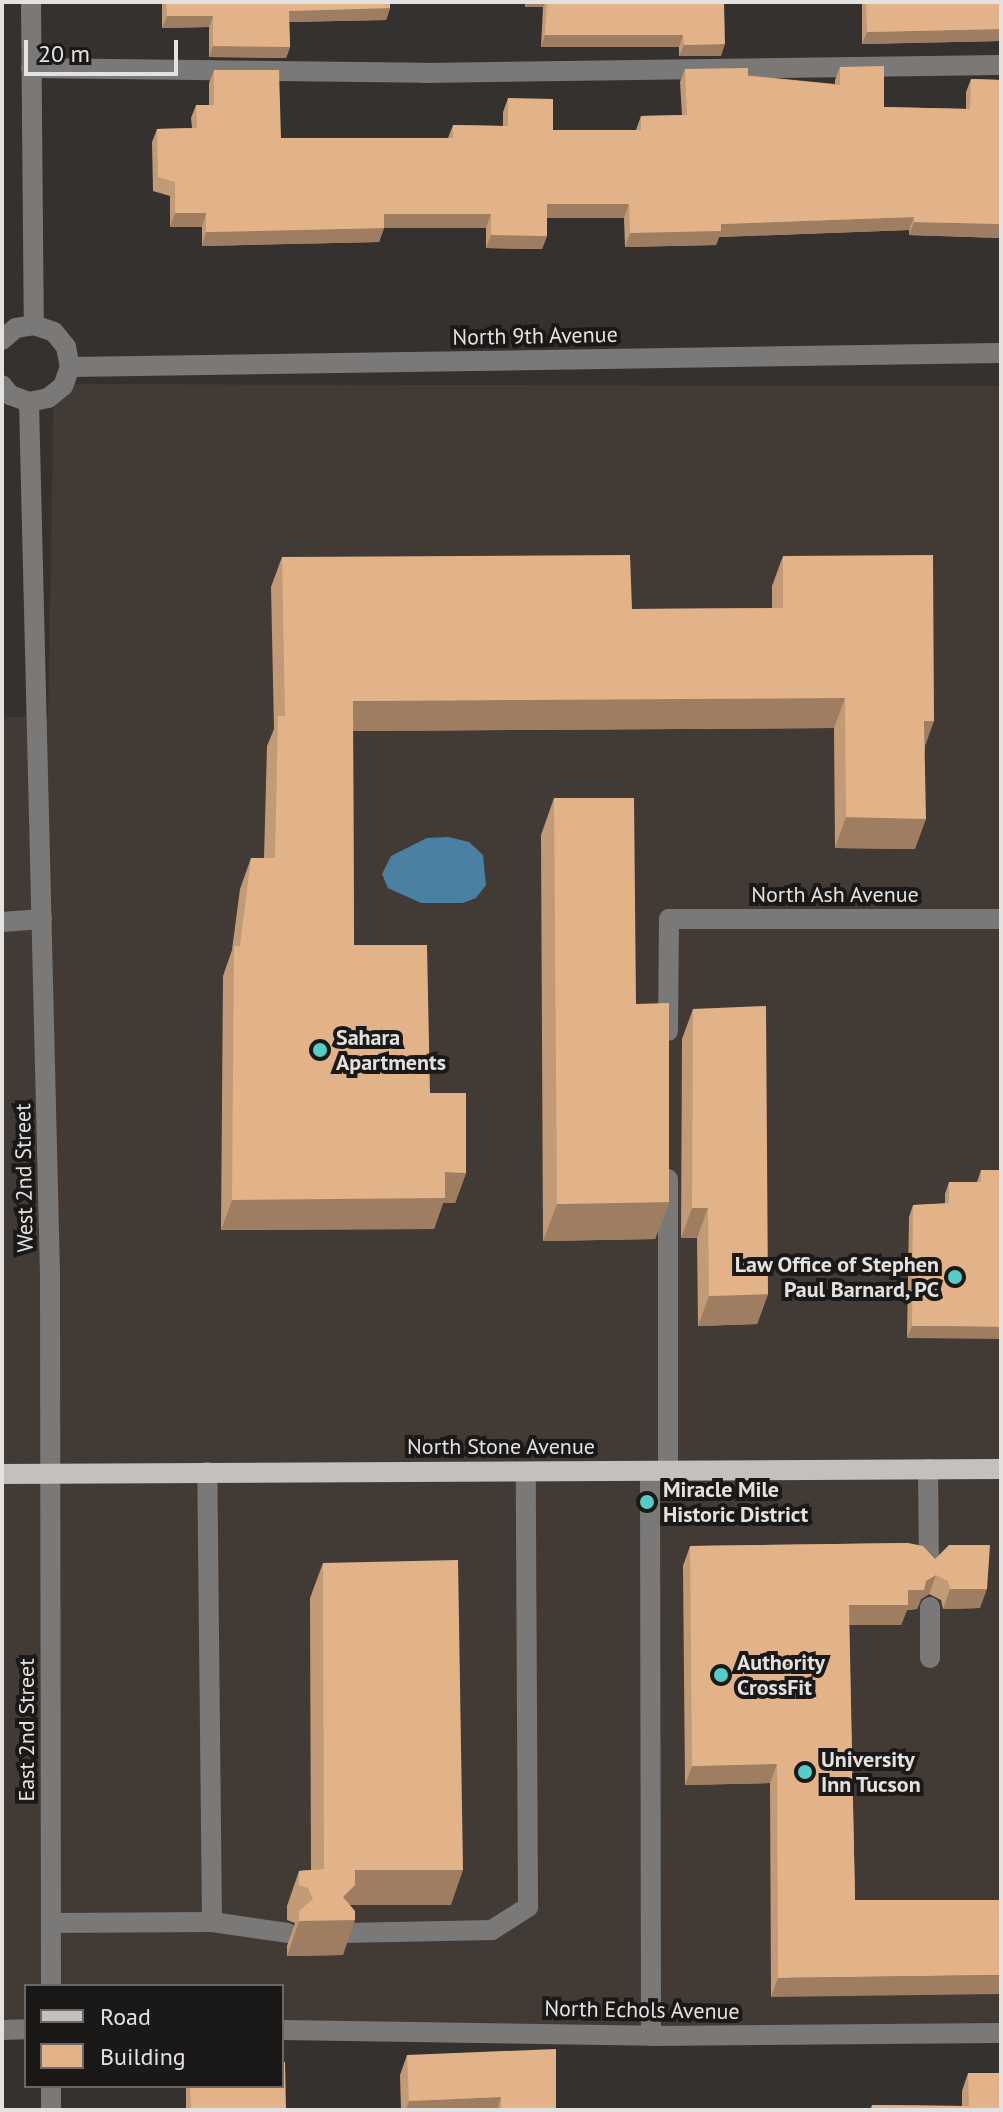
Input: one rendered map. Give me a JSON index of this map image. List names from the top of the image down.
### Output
{
  "streets": {
    "main road": ["North Stone Avenue"],
    "street": [
      "North 9th Avenue",
      "North Ash Avenue",
      "West 2nd Street",
      "East 2nd Street",
      "North Echols Avenue"
    ]
  },
  "crossings": [
    ["West 2nd Street", "North Stone Avenue"],
    ["West 2nd Street", "East 2nd Street"],
    ["North Stone Avenue", "East 2nd Street"]
  ],
  "places": [
    "Sahara Apartments",
    "Law Office of Stephen Paul Barnard, PC",
    "Miracle Mile Historic District",
    "Authority CrossFit",
    "University Inn Tucson"
  ],
  "legend": ["Road", "Building"],
  "scale_bar": "20 m"
}
